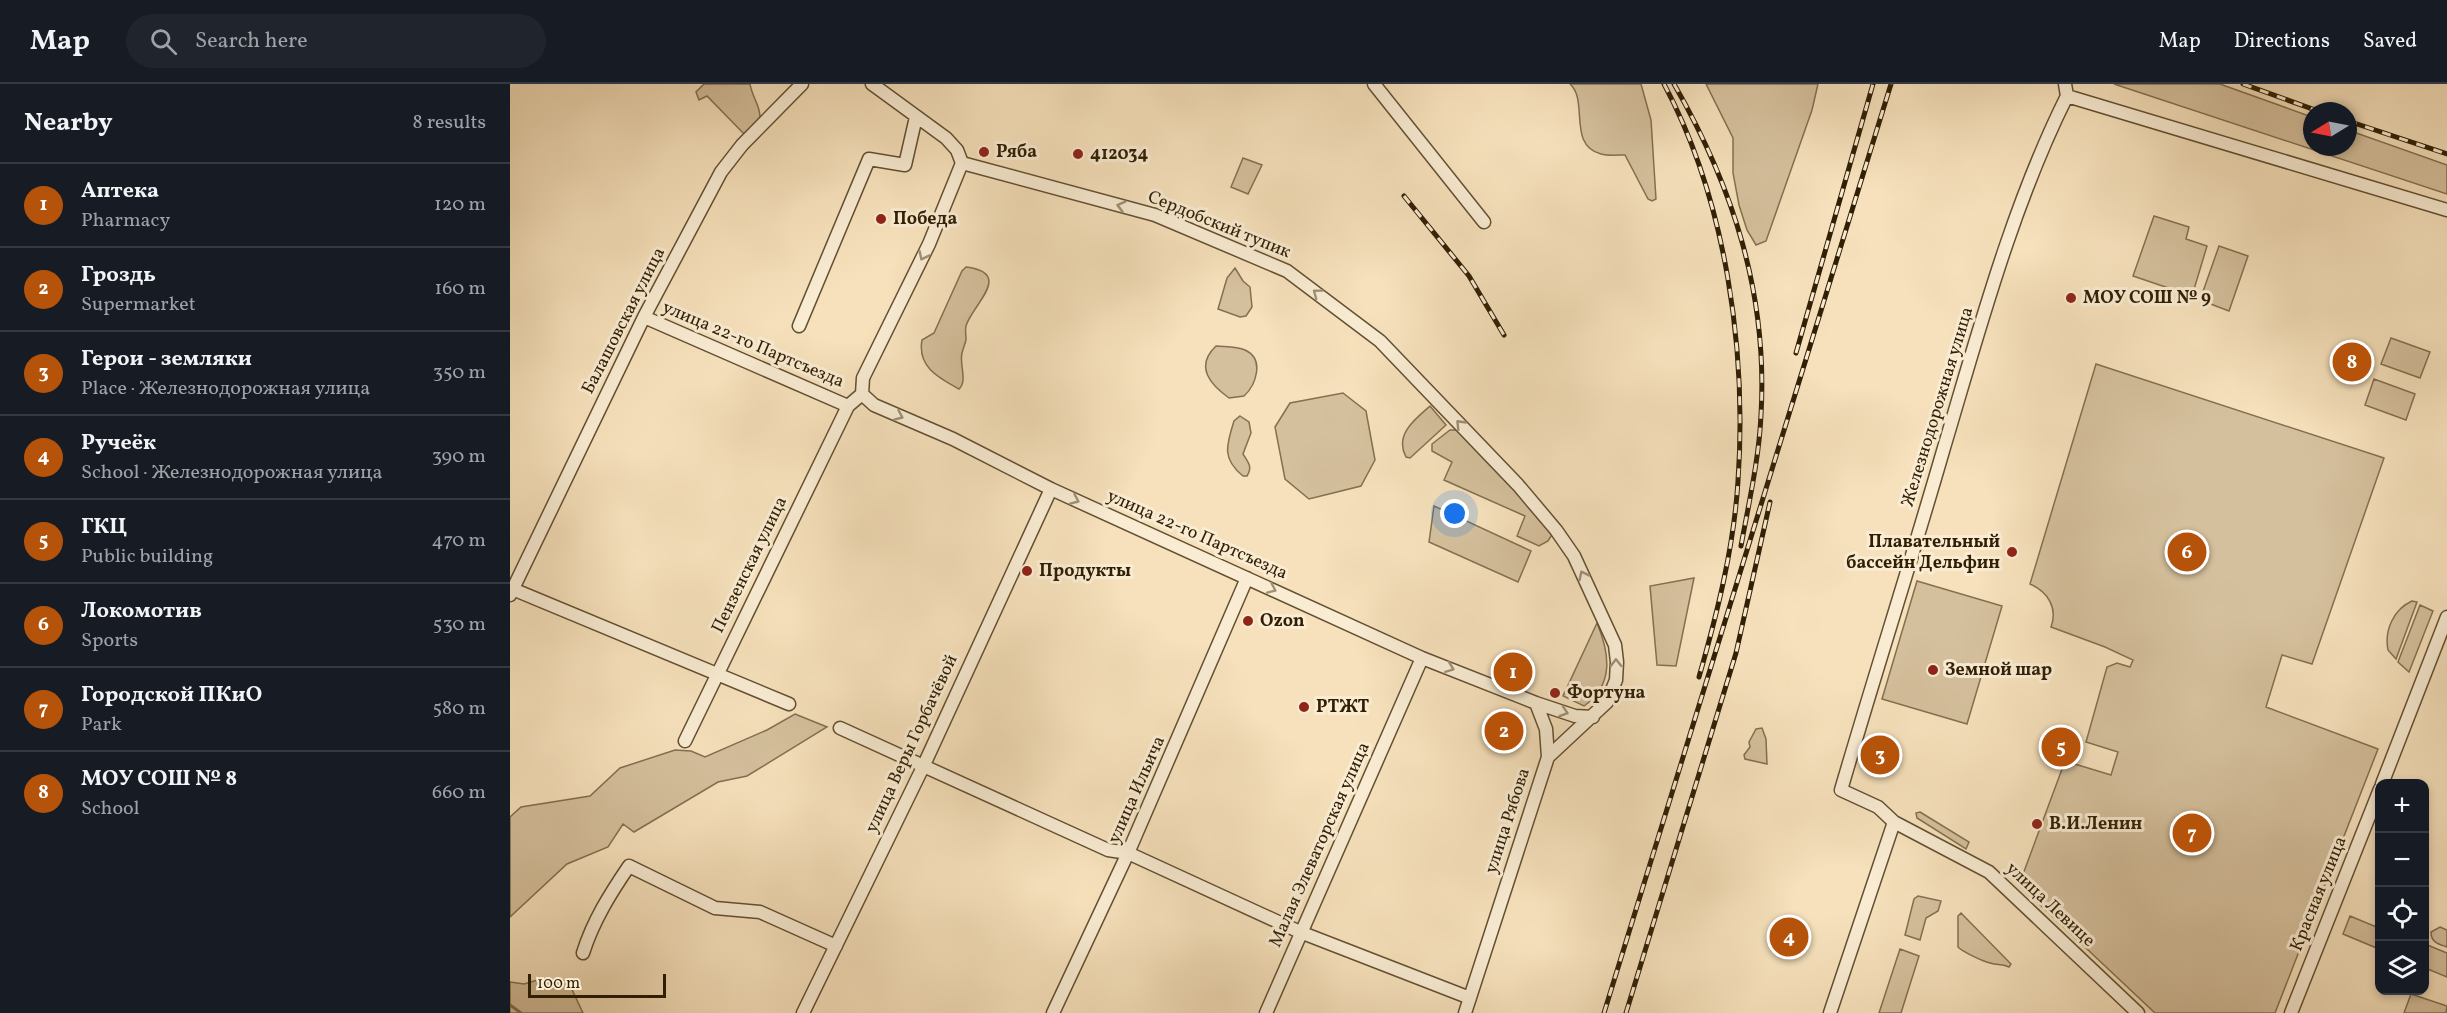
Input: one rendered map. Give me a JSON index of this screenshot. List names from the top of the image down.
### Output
{
  "streets": {
    "street": [
      "Сердобский тупик",
      "Балашовская улица",
      "улица 22-го Партсъезда",
      "Железнодорожная улица",
      "Пензенская улица",
      "улица Веры Горбачёвой",
      "улица Ильича",
      "улица Рябова",
      "Малая Элеваторская улица",
      "Красная улица",
      "улица Левице"
    ]
  },
  "crossings": [
    ["Сердобский тупик", "улица 22-го Партсъезда"],
    ["Сердобский тупик", "улица Рябова"],
    ["Балашовская улица", "улица 22-го Партсъезда"],
    ["улица 22-го Партсъезда", "Пензенская улица"],
    ["улица 22-го Партсъезда", "улица Веры Горбачёвой"],
    ["улица 22-го Партсъезда", "улица Ильича"],
    ["улица 22-го Партсъезда", "улица Рябова"],
    ["улица 22-го Партсъезда", "Малая Элеваторская улица"],
    ["Железнодорожная улица", "улица Левице"]
  ],
  "one_way": ["Сердобский тупик"],
  "places": [
    "Ряба",
    "412034",
    "Победа",
    "МОУ СОШ № 9",
    "Плавательный бассейн Дельфин",
    "Продукты",
    "Ozon",
    "Земной шар",
    "Фортуна",
    "РТЖТ",
    "В.И.Ленин"
  ],
  "scale_bar": "100 m",
  "north": "left",
  "page": {
    "header": "Map",
    "search": "Search here",
    "nav": ["Map", "Directions", "Saved"],
    "heading": ["Nearby", "8 results"],
    "list": [
      {
        "mark": "1",
        "name": "Аптека",
        "note": "Pharmacy",
        "value": "120 m"
      },
      {
        "mark": "2",
        "name": "Гроздь",
        "note": "Supermarket",
        "value": "160 m"
      },
      {
        "mark": "3",
        "name": "Герои - земляки",
        "note": "Place · Железнодорожная улица",
        "value": "350 m"
      },
      {
        "mark": "4",
        "name": "Ручеёк",
        "note": "School · Железнодорожная улица",
        "value": "390 m"
      },
      {
        "mark": "5",
        "name": "ГКЦ",
        "note": "Public building",
        "value": "470 m"
      },
      {
        "mark": "6",
        "name": "Локомотив",
        "note": "Sports",
        "value": "530 m"
      },
      {
        "mark": "7",
        "name": "Городской ПКиО",
        "note": "Park",
        "value": "580 m"
      },
      {
        "mark": "8",
        "name": "МОУ СОШ № 8",
        "note": "School",
        "value": "660 m"
      }
    ],
    "pins": [
      "8",
      "6",
      "1",
      "2",
      "5",
      "3",
      "7",
      "4"
    ],
    "map_buttons": ["+", "−"],
    "scale": "100 m"
  }
}
